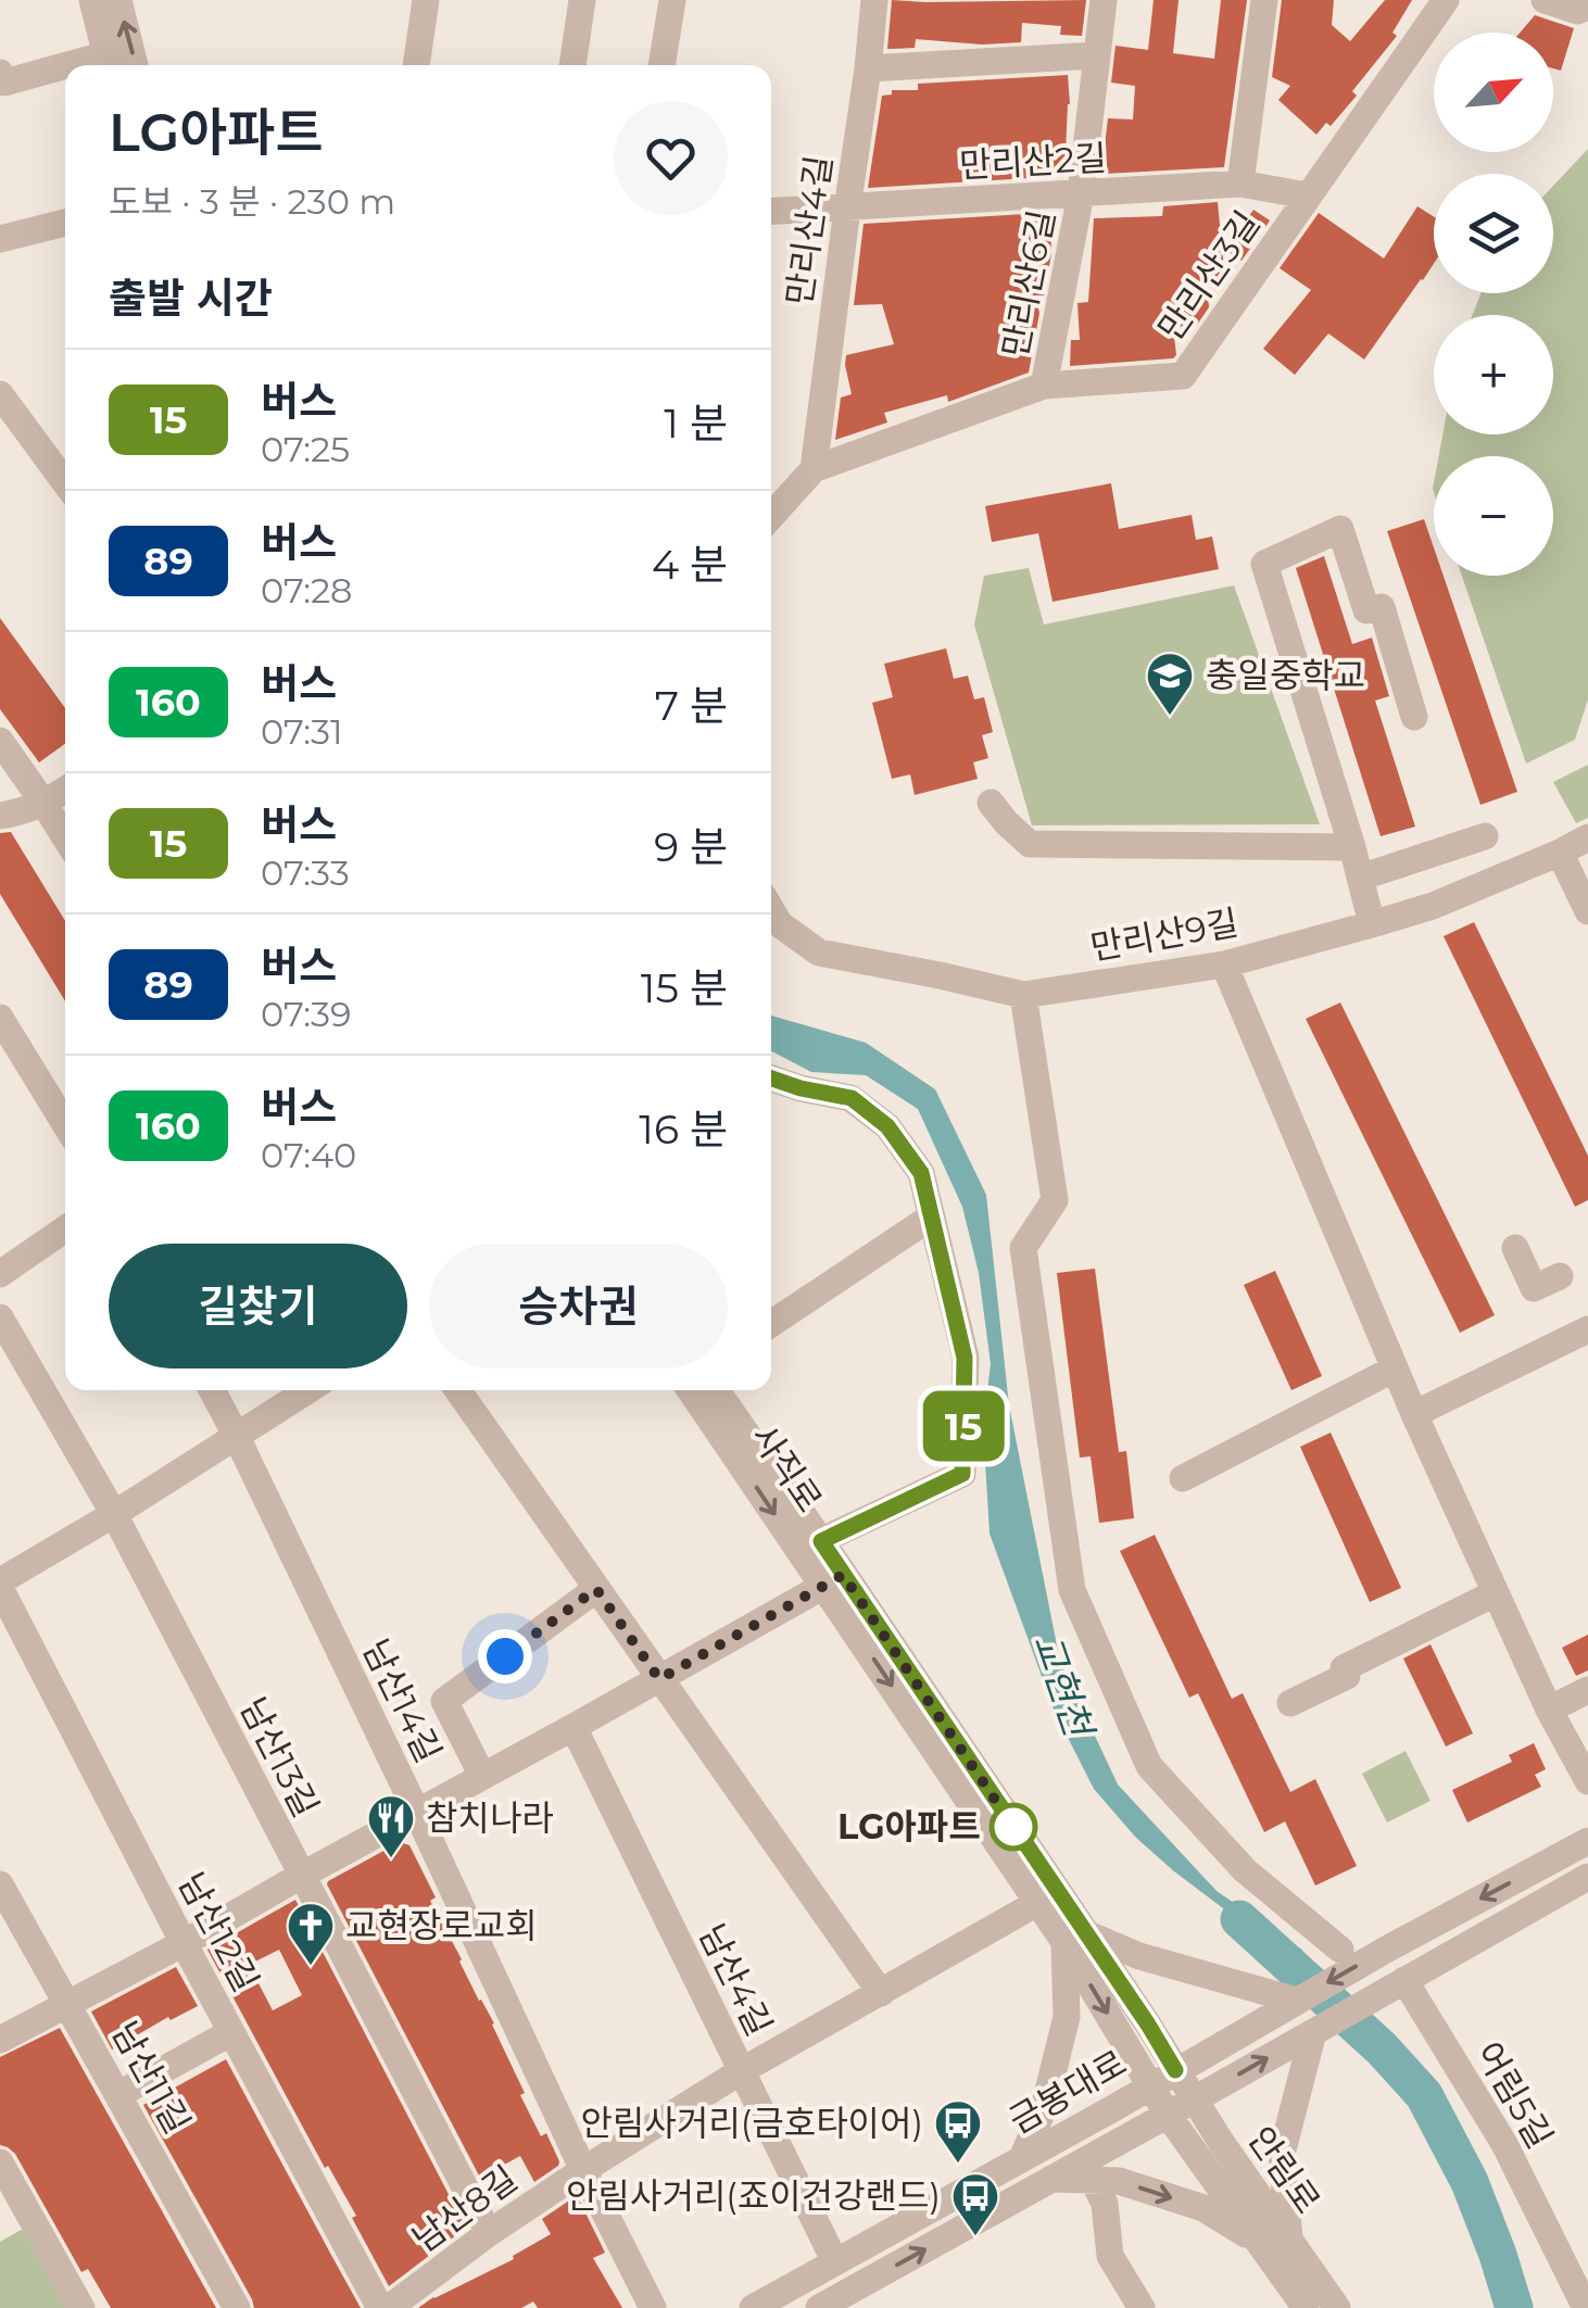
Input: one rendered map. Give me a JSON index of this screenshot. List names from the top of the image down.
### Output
{
  "streets": {
    "street": [
      "만리산2길",
      "만리산4길",
      "만리산3길",
      "만리산6길",
      "만리산9길",
      "사직로",
      "남산14길",
      "남산13길",
      "남산12길",
      "남산4길",
      "남산11길",
      "금봉대로",
      "어림5길",
      "안림로",
      "남산8길"
    ]
  },
  "crossings": [
    ["만리산2길", "만리산4길"],
    ["만리산2길", "만리산3길"],
    ["만리산2길", "만리산6길"],
    ["만리산4길", "만리산3길"],
    ["만리산3길", "만리산6길"],
    ["사직로", "금봉대로"],
    ["사직로", "안림로"],
    ["남산14길", "남산8길"],
    ["남산13길", "남산8길"],
    ["남산4길", "금봉대로"],
    ["금봉대로", "어림5길"],
    ["금봉대로", "안림로"]
  ],
  "water": ["교현천"],
  "places": {
    "school or university": ["충일중학교"],
    "other": ["LG아파트"],
    "restaurant": ["참치나라"],
    "church": ["교현장로교회"],
    "bus stop": ["안림사거리(금호타이어)", "안림사거리(죠이건강랜드)"]
  },
  "lines": ["bus line 15"],
  "north": "top right",
  "page": {
    "on_map": "15",
    "map_buttons": ["+", "−"],
    "heading": [
      ["LG아파트", "도보 · 3 분 · 230 m"],
      "출발 시간"
    ],
    "list": [
      {
        "mark": "15",
        "name": "버스",
        "note": "07:25",
        "value": "1 분"
      },
      {
        "mark": "89",
        "name": "버스",
        "note": "07:28",
        "value": "4 분"
      },
      {
        "mark": "160",
        "name": "버스",
        "note": "07:31",
        "value": "7 분"
      },
      {
        "mark": "15",
        "name": "버스",
        "note": "07:33",
        "value": "9 분"
      },
      {
        "mark": "89",
        "name": "버스",
        "note": "07:39",
        "value": "15 분"
      },
      {
        "mark": "160",
        "name": "버스",
        "note": "07:40",
        "value": "16 분"
      }
    ],
    "buttons": ["길찾기", "승차권"]
  }
}
